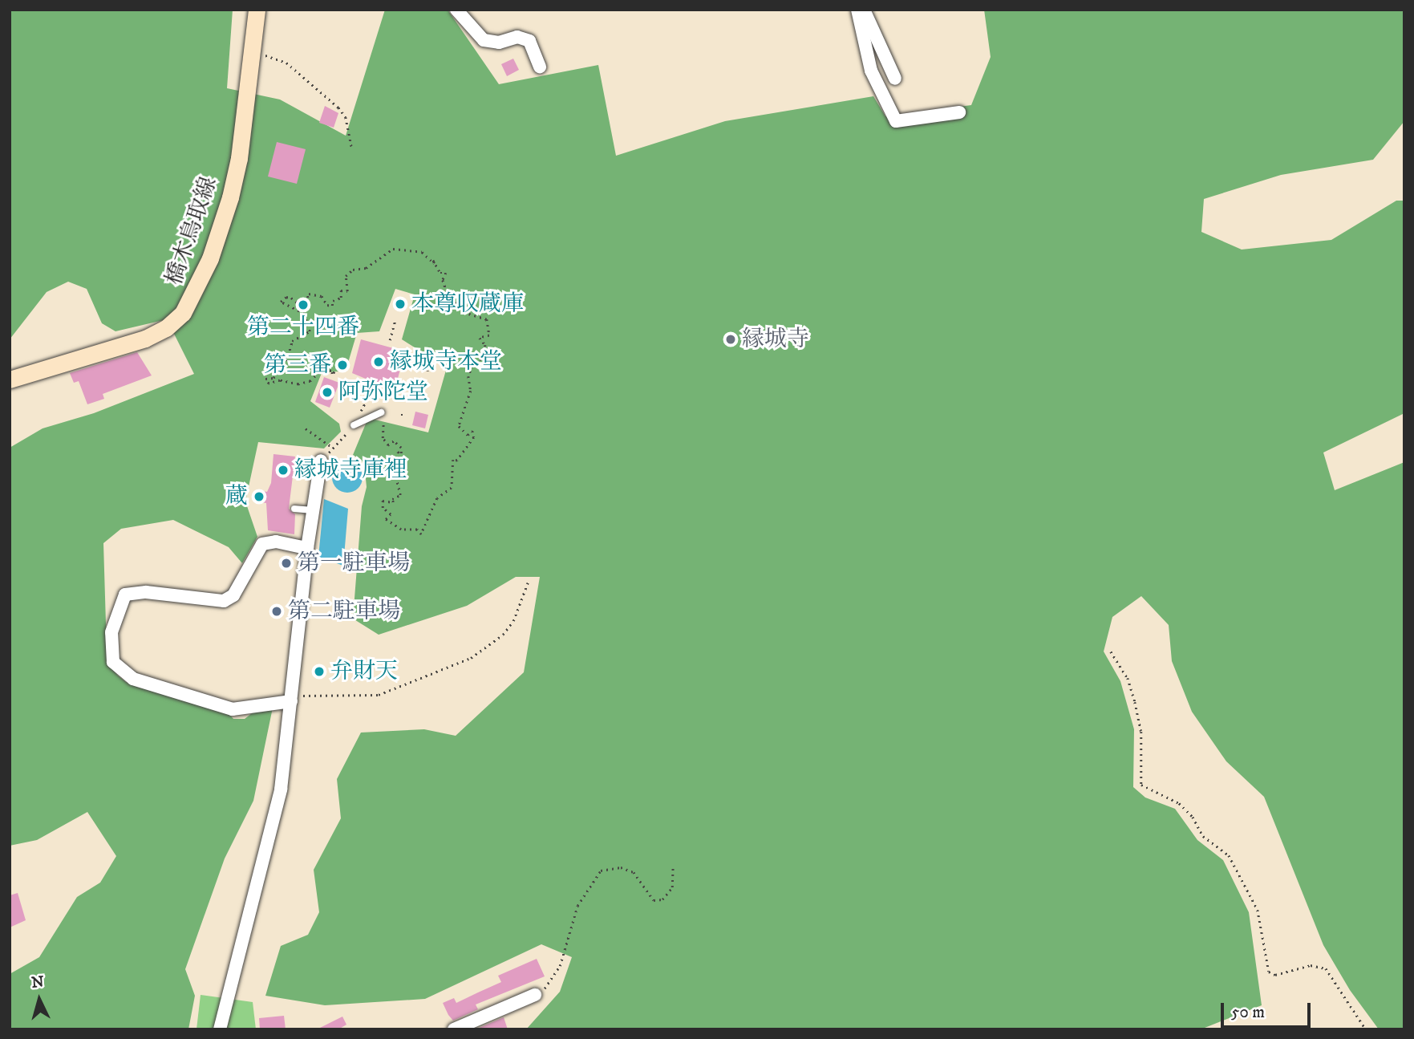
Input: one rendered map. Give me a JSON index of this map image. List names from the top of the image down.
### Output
{
  "streets": {
    "main road": ["橋木鳥取線"]
  },
  "places": [
    "本尊収蔵庫",
    "第二十四番",
    "縁城寺",
    "縁城寺本堂",
    "第三番",
    "阿弥陀堂",
    "縁城寺庫裡",
    "蔵",
    "第一駐車場",
    "第二駐車場",
    "弁財天"
  ],
  "scale_bar": "50 m",
  "north": "top"
}
